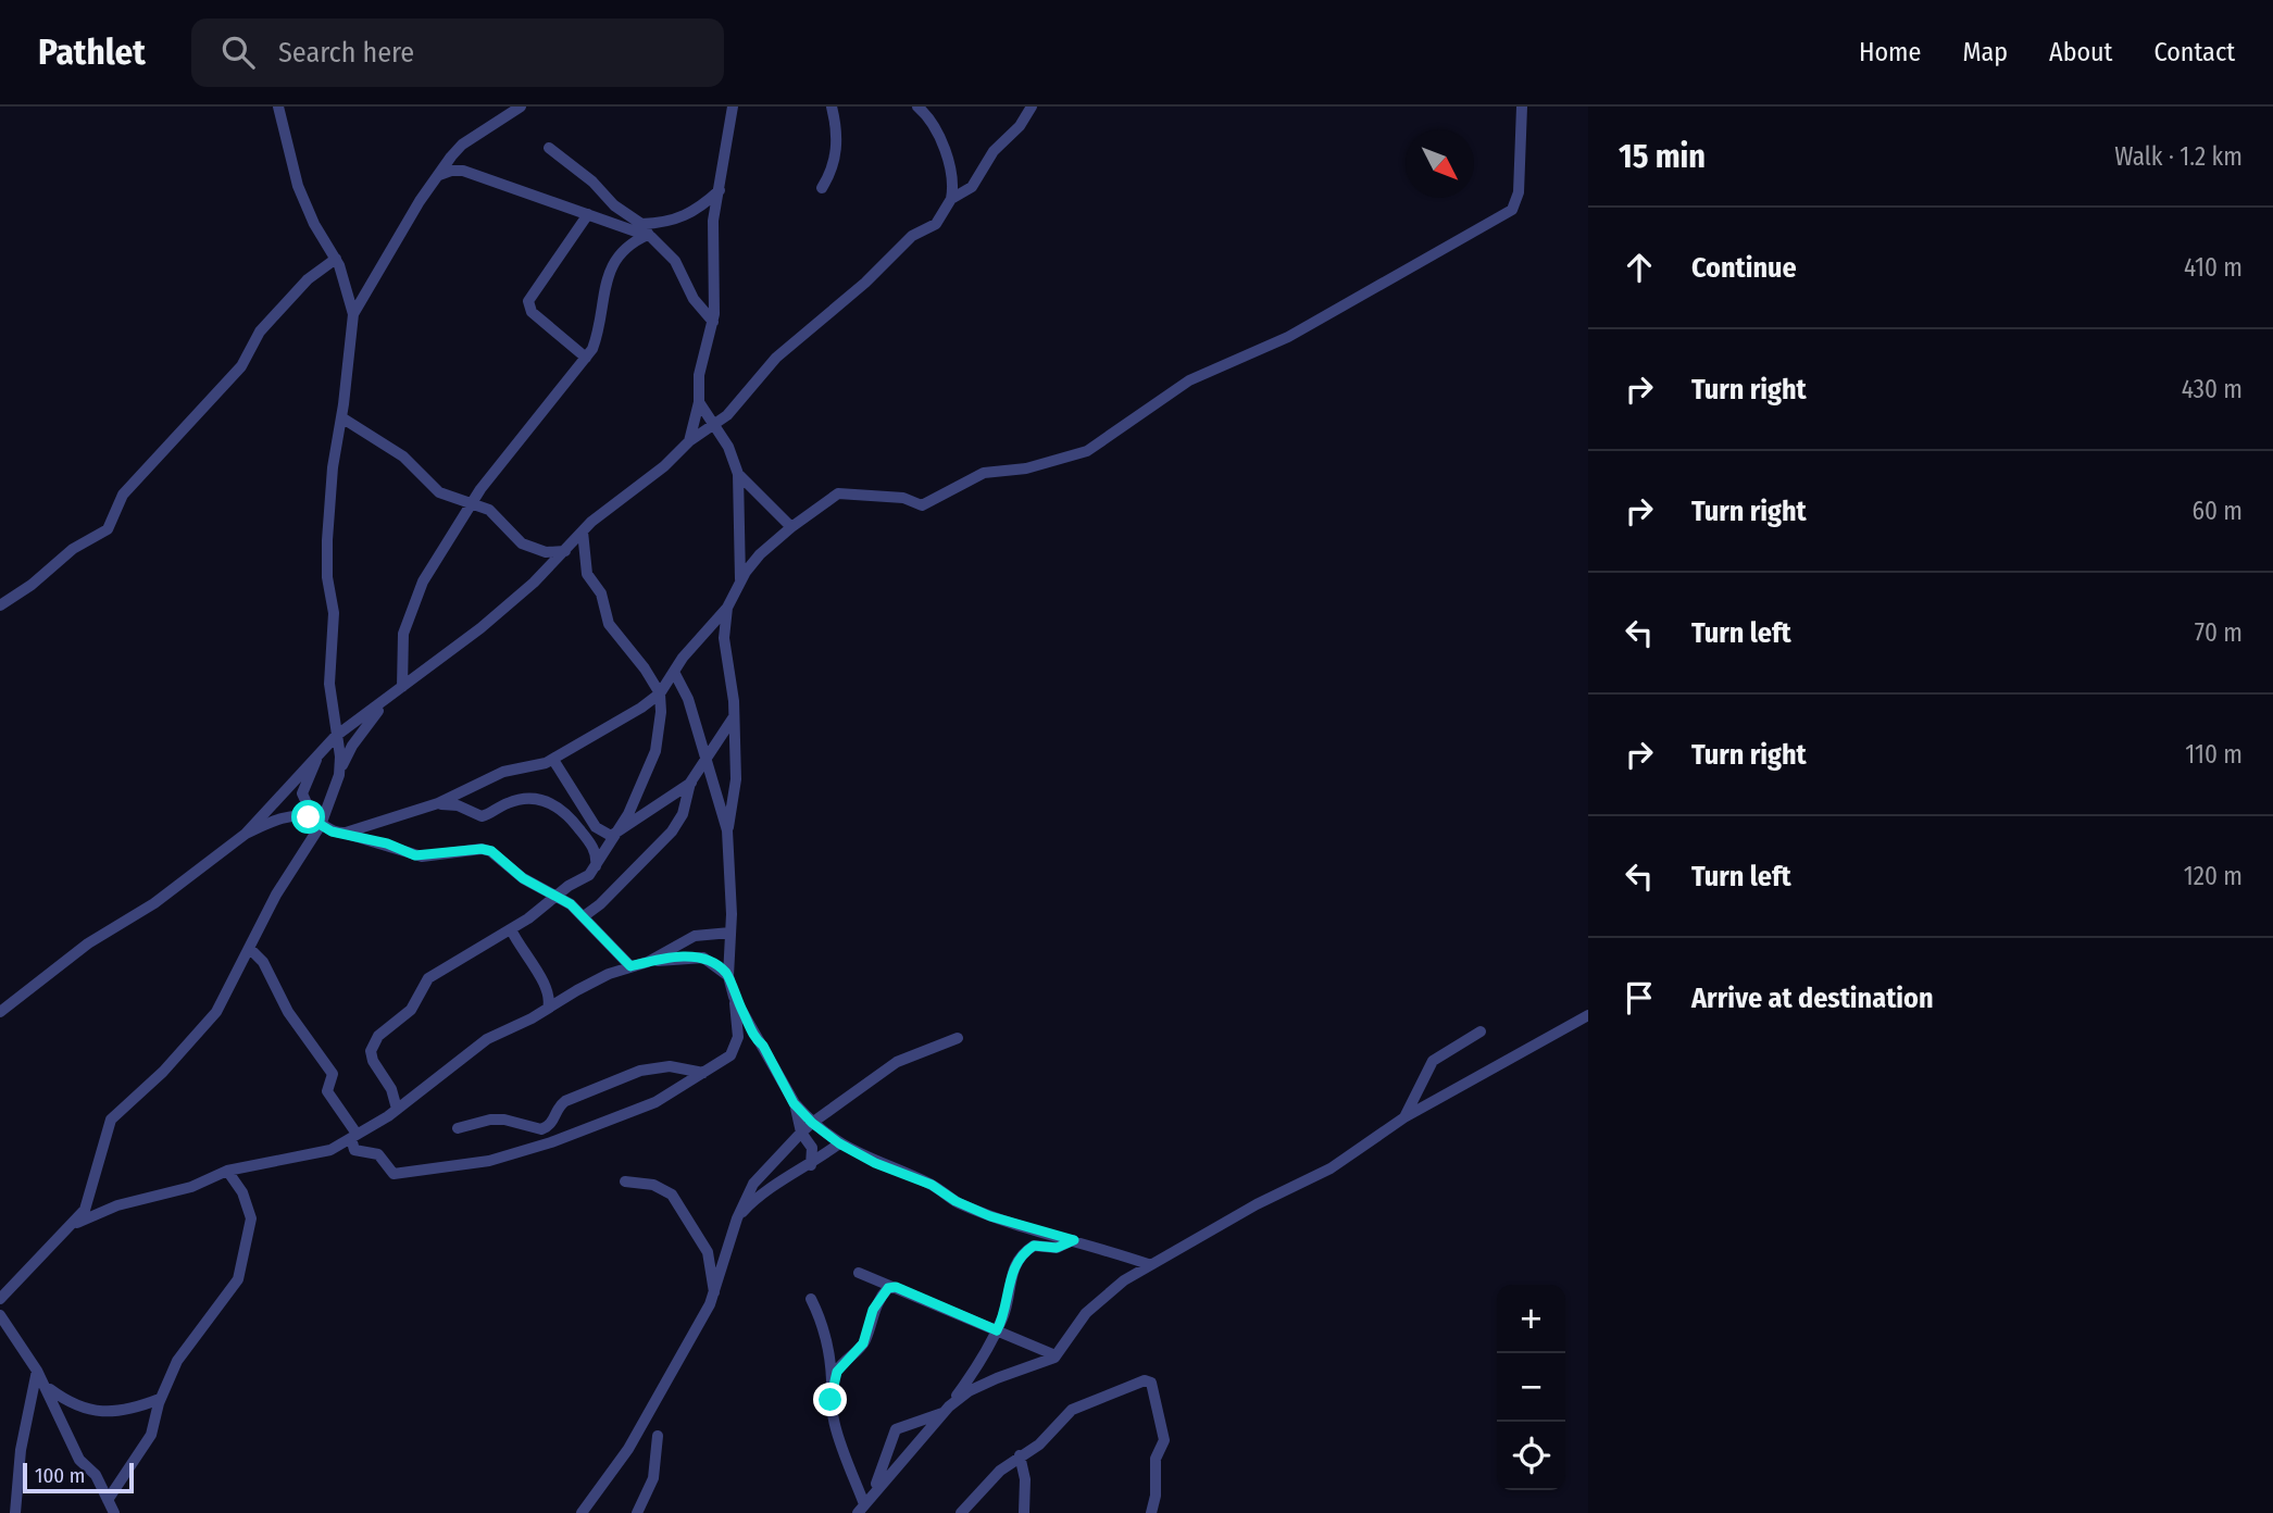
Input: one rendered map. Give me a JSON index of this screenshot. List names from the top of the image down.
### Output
{
  "scale_bar": "100 m",
  "north": "bottom right",
  "page": {
    "header": "Pathlet",
    "search": "Search here",
    "nav": [
      "Home",
      "Map",
      "About",
      "Contact"
    ],
    "heading": ["15 min", "Walk · 1.2 km"],
    "list": [
      ["Continue", "410 m"],
      ["Turn right", "430 m"],
      ["Turn right", "60 m"],
      ["Turn left", "70 m"],
      ["Turn right", "110 m"],
      ["Turn left", "120 m"],
      "Arrive at destination"
    ],
    "map_buttons": ["+", "−"],
    "scale": "100 m"
  }
}
